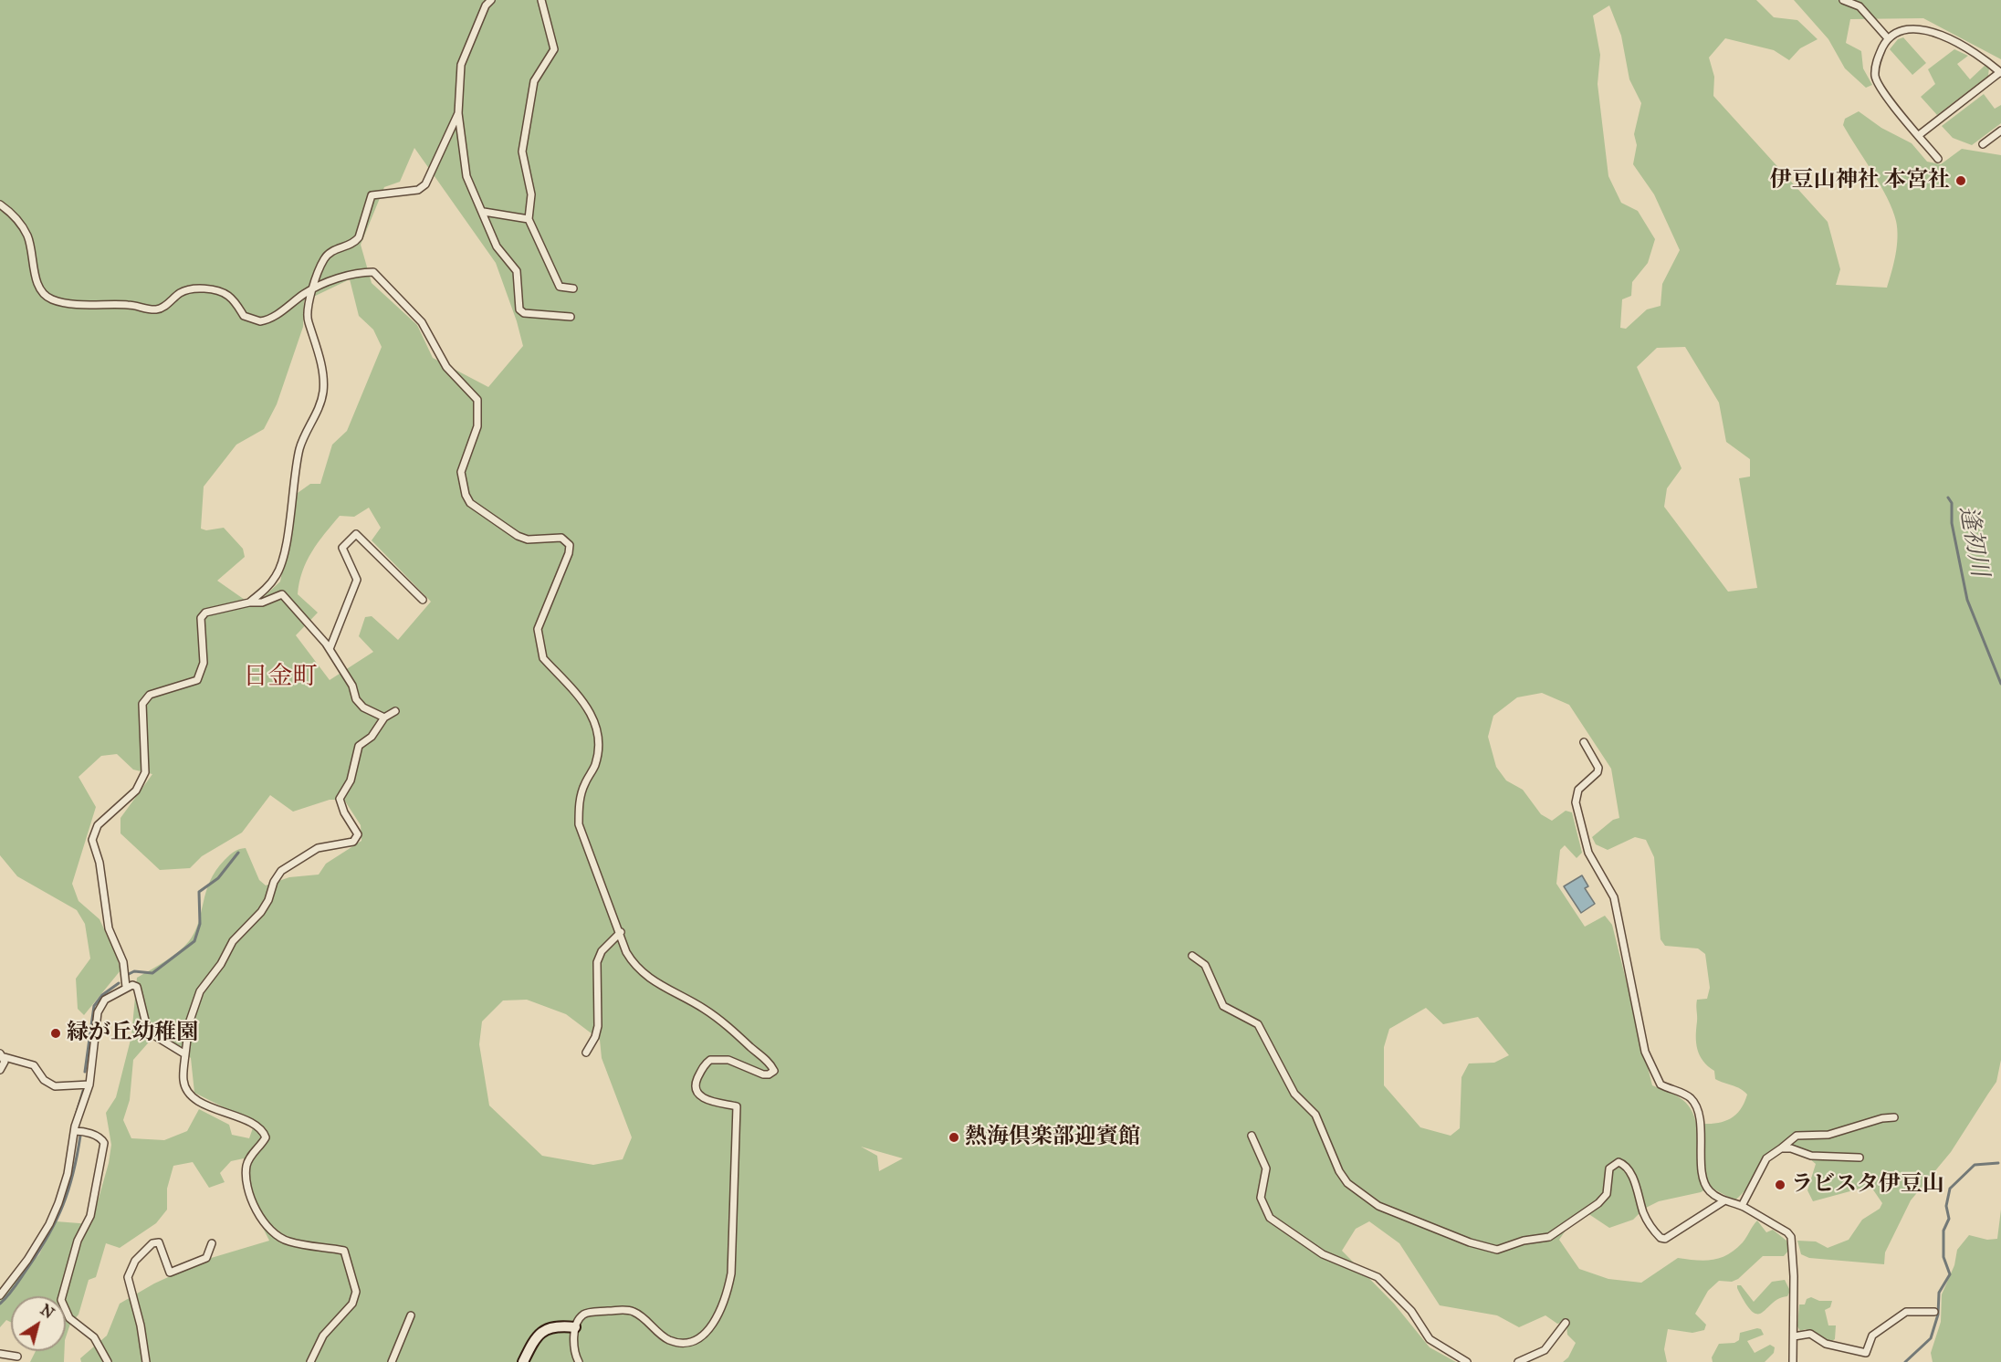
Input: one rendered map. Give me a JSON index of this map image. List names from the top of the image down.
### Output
{
  "districts": ["日金町"],
  "water": ["逢初川"],
  "places": [
    "伊豆山神社 本宮社",
    "緑が丘幼稚園",
    "熱海倶楽部迎賓館",
    "ラビスタ伊豆山"
  ],
  "north": "top right"
}
